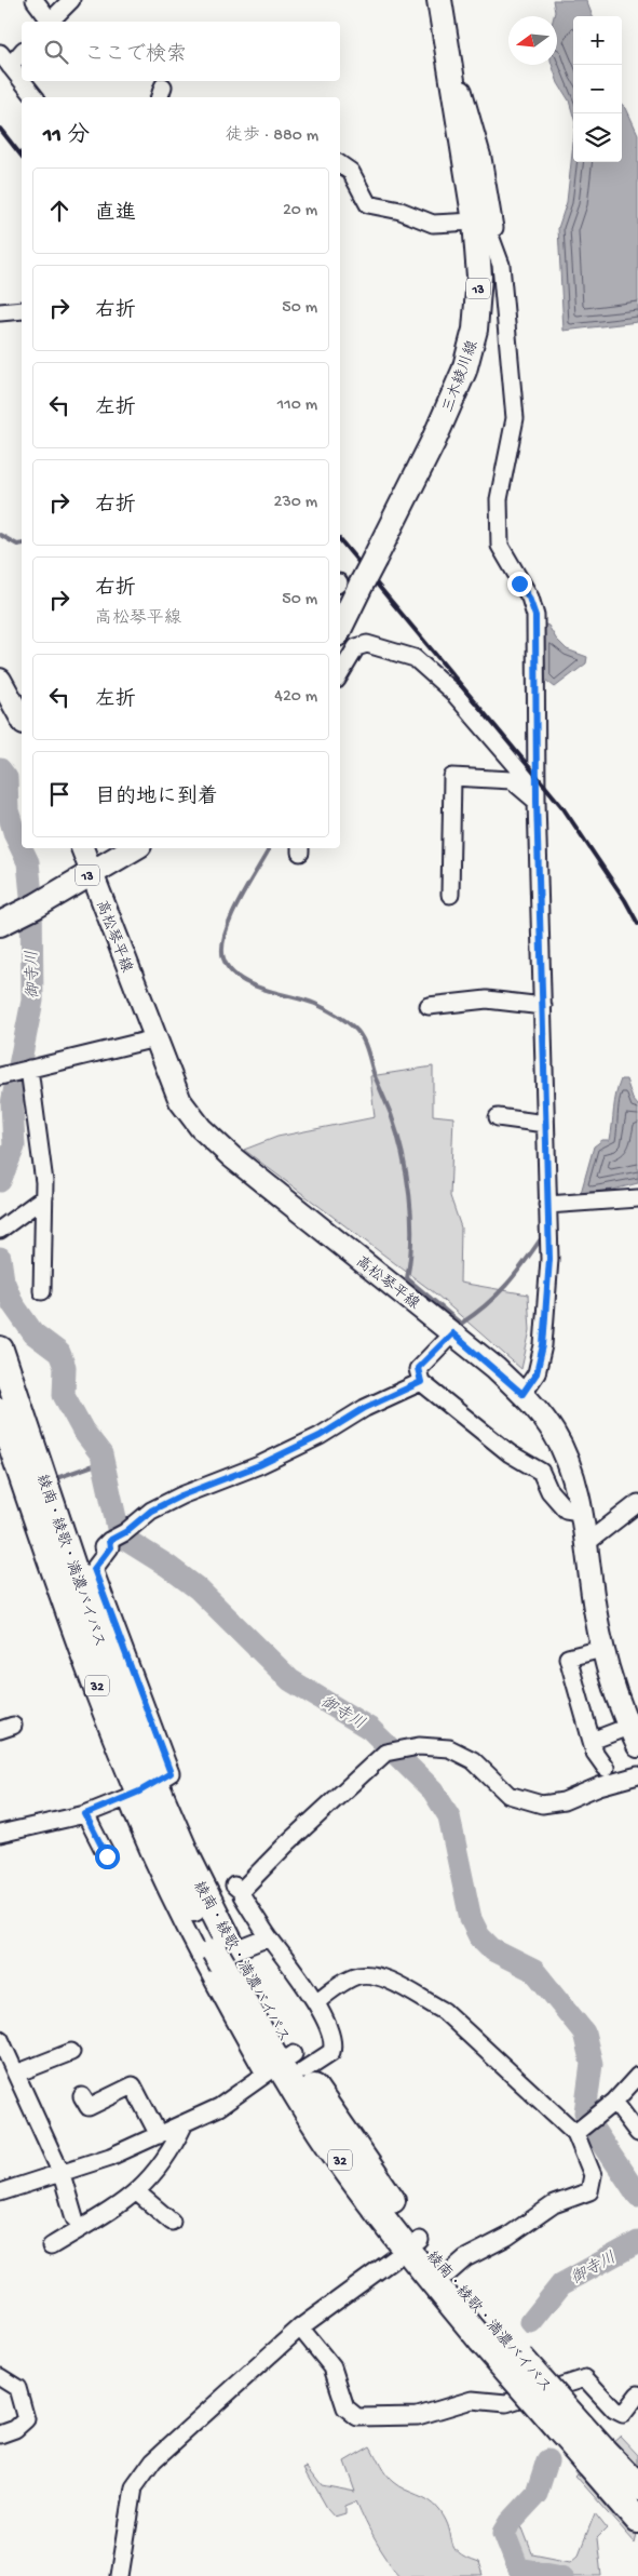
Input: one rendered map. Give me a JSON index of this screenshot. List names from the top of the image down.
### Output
{
  "streets": {
    "highway": ["綾南・綾歌・満濃バイパス", "32"],
    "main road": ["13", "三木綾川線", "高松琴平線"]
  },
  "crossings": [
    ["13", "高松琴平線"]
  ],
  "water": ["御寺川"],
  "north": "left",
  "page": {
    "map_buttons": ["+", "−"],
    "search": "ここで検索",
    "heading": ["11 分", "徒歩 · 880 m"],
    "list": [
      ["直進", "20 m"],
      ["右折", "50 m"],
      ["左折", "110 m"],
      ["右折", "230 m"],
      ["右折", "高松琴平線", "50 m"],
      ["左折", "420 m"],
      "目的地に到着"
    ]
  }
}
